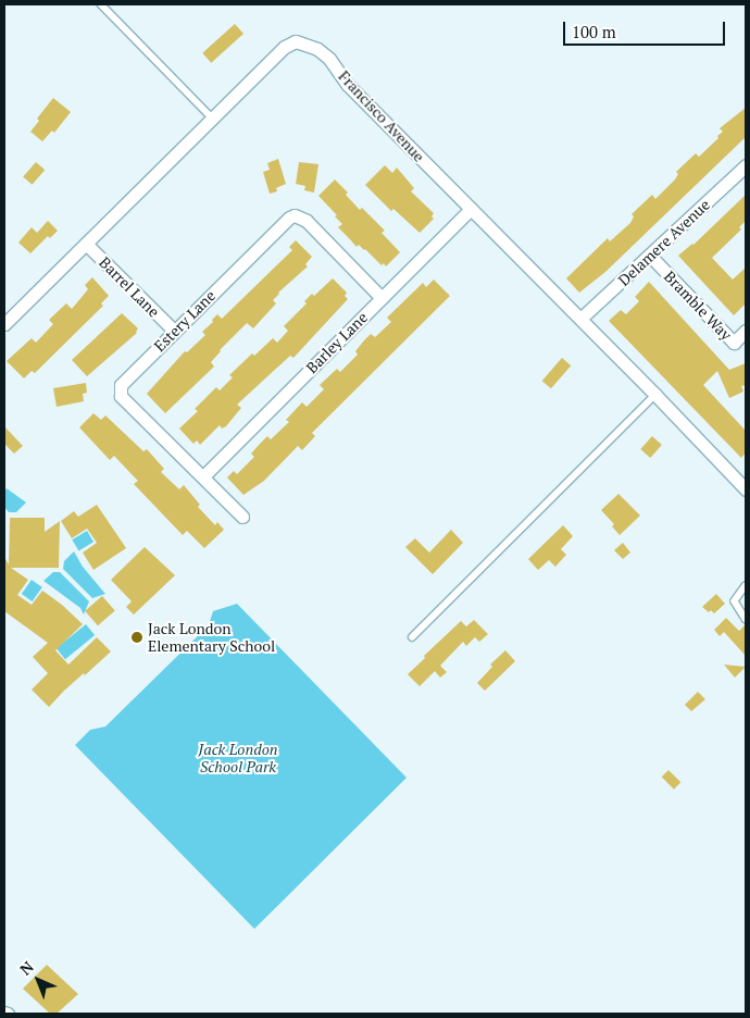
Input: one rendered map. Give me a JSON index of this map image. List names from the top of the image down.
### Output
{
  "streets": {
    "street": [
      "Francisco Avenue",
      "Delamere Avenue",
      "Barrel Lane",
      "Bramble Way",
      "Estery Lane",
      "Barley Lane"
    ]
  },
  "crossings": [
    ["Francisco Avenue", "Delamere Avenue"],
    ["Francisco Avenue", "Barrel Lane"],
    ["Francisco Avenue", "Barley Lane"],
    ["Delamere Avenue", "Bramble Way"],
    ["Barrel Lane", "Estery Lane"],
    ["Estery Lane", "Barley Lane"]
  ],
  "parks": ["Jack London School Park"],
  "places": ["Jack London Elementary School"],
  "scale_bar": "100 m",
  "north": "top left"
}
